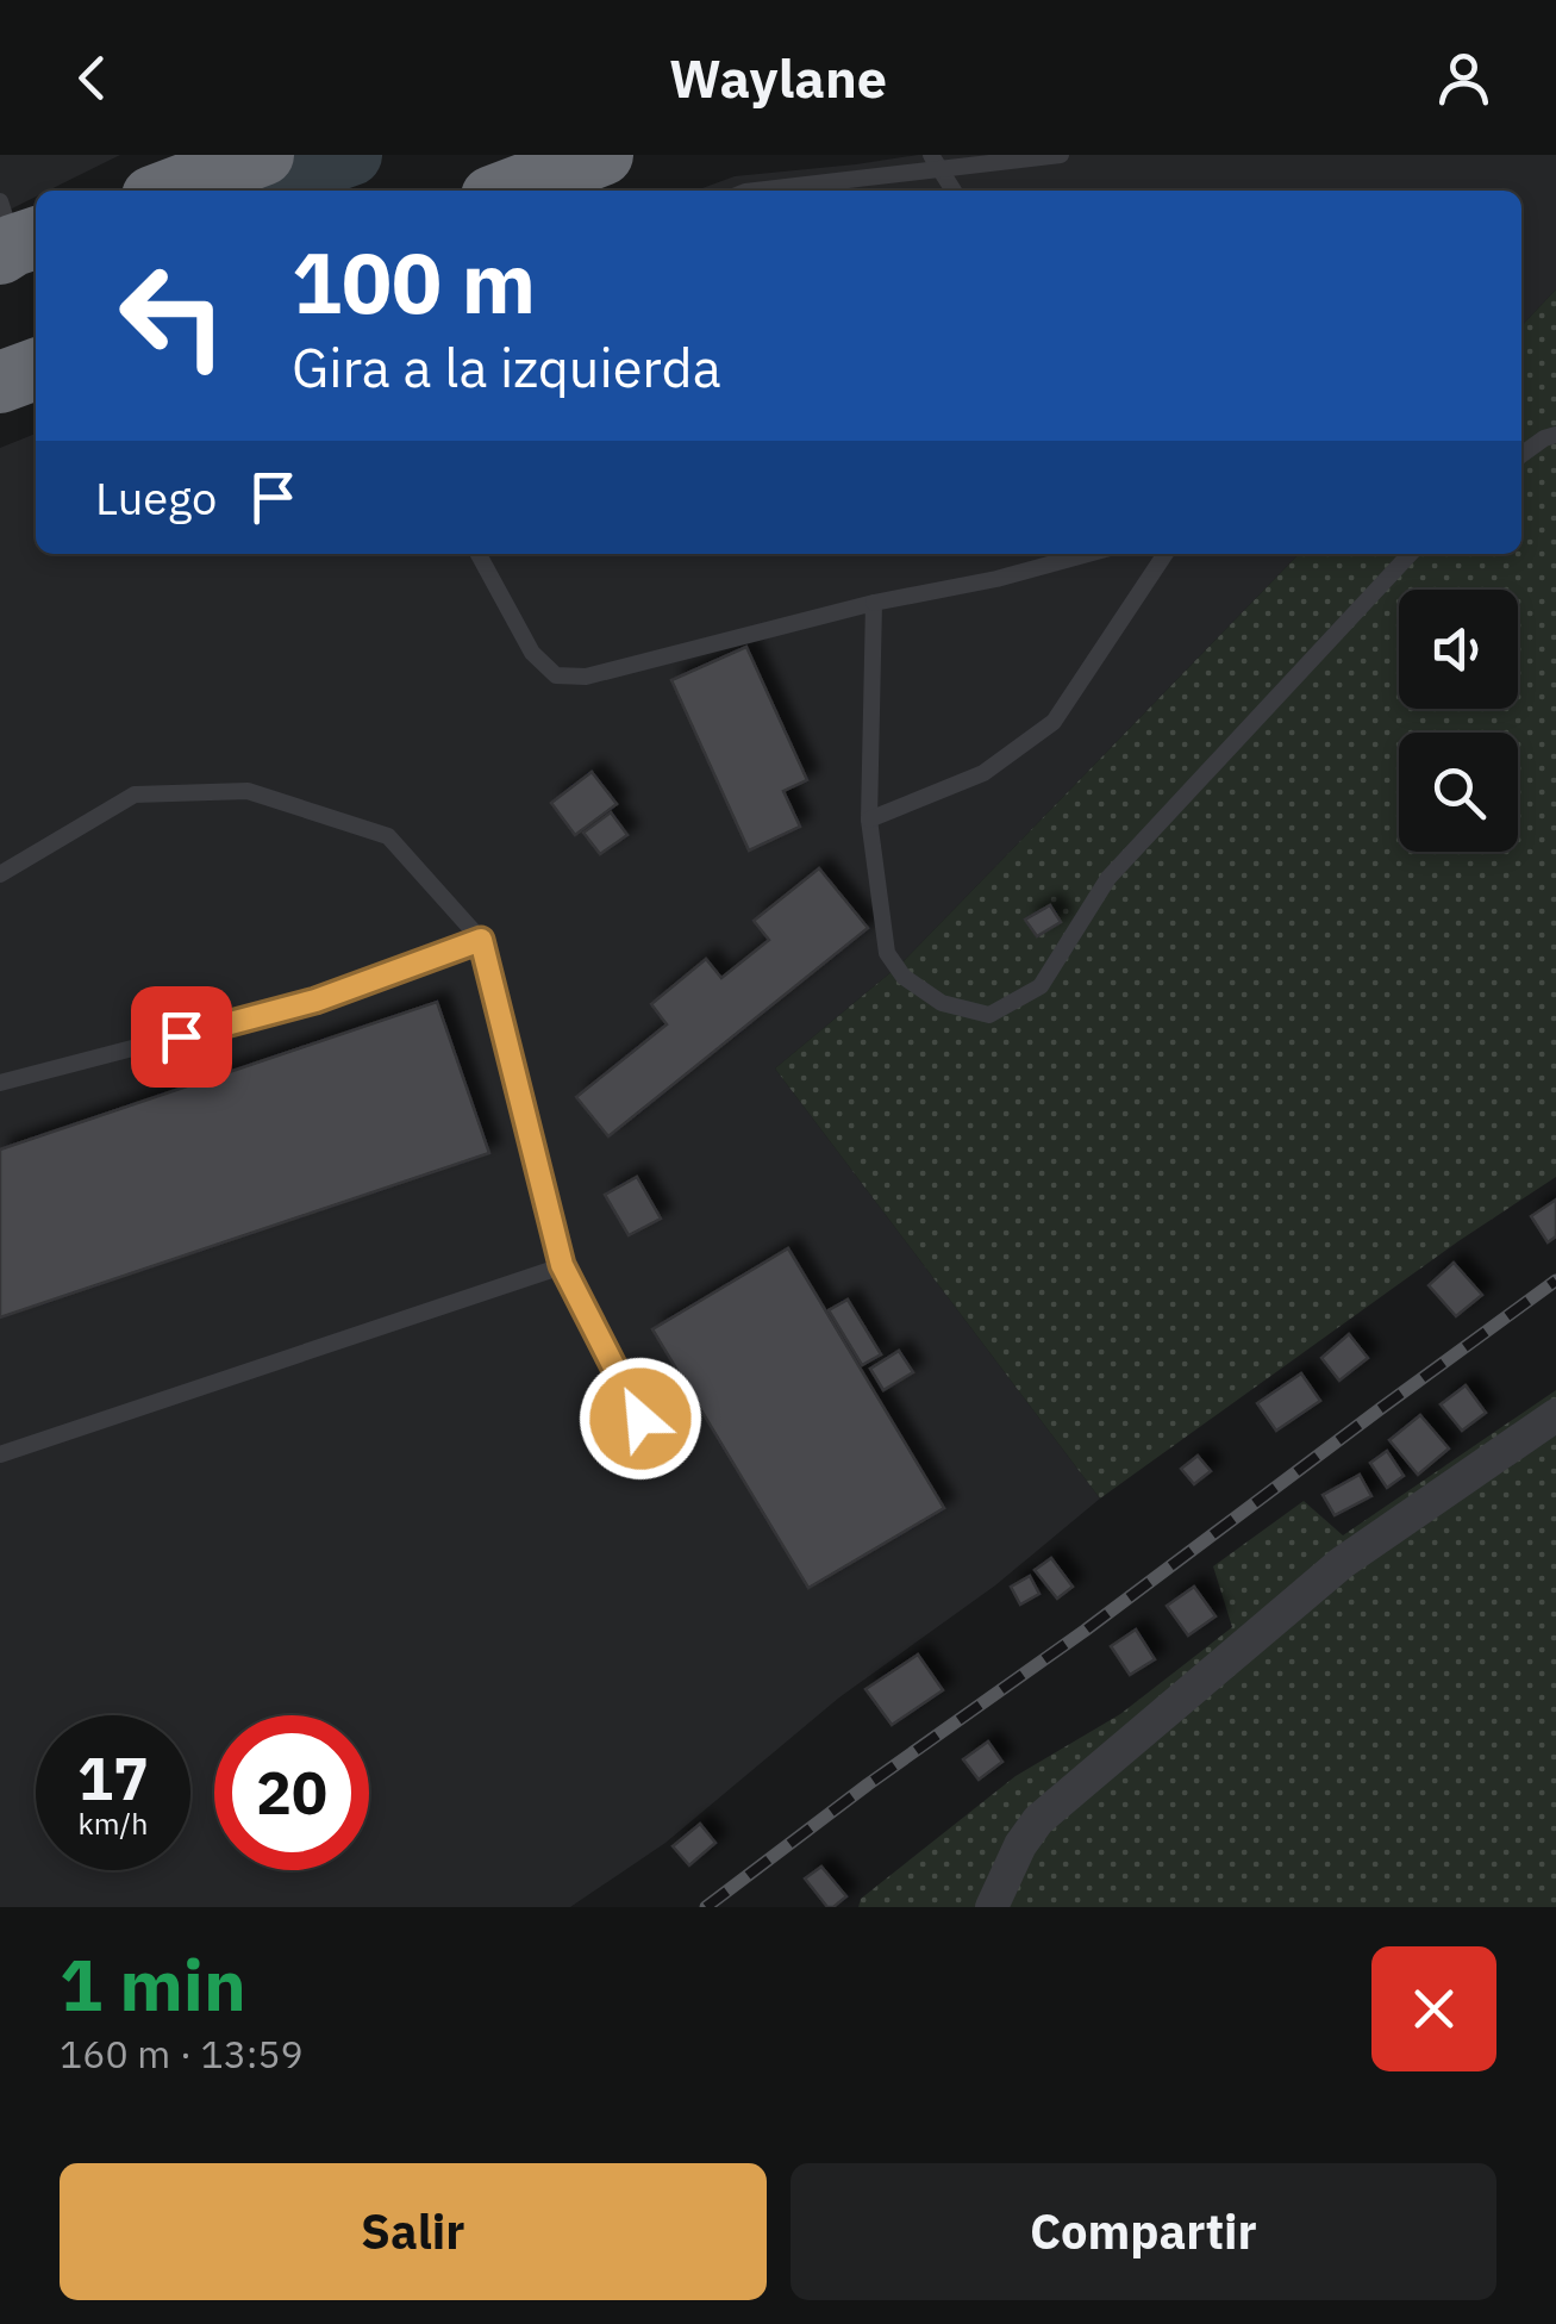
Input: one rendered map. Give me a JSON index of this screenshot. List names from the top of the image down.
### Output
{
  "page": {
    "header": "Waylane",
    "turn": ["100 m", "Gira a la izquierda"],
    "then": "Luego",
    "speed": "17 km/h",
    "limit": "20",
    "heading": ["1 min", "160 m · 13:59"],
    "buttons": ["Salir", "Compartir"]
  }
}
